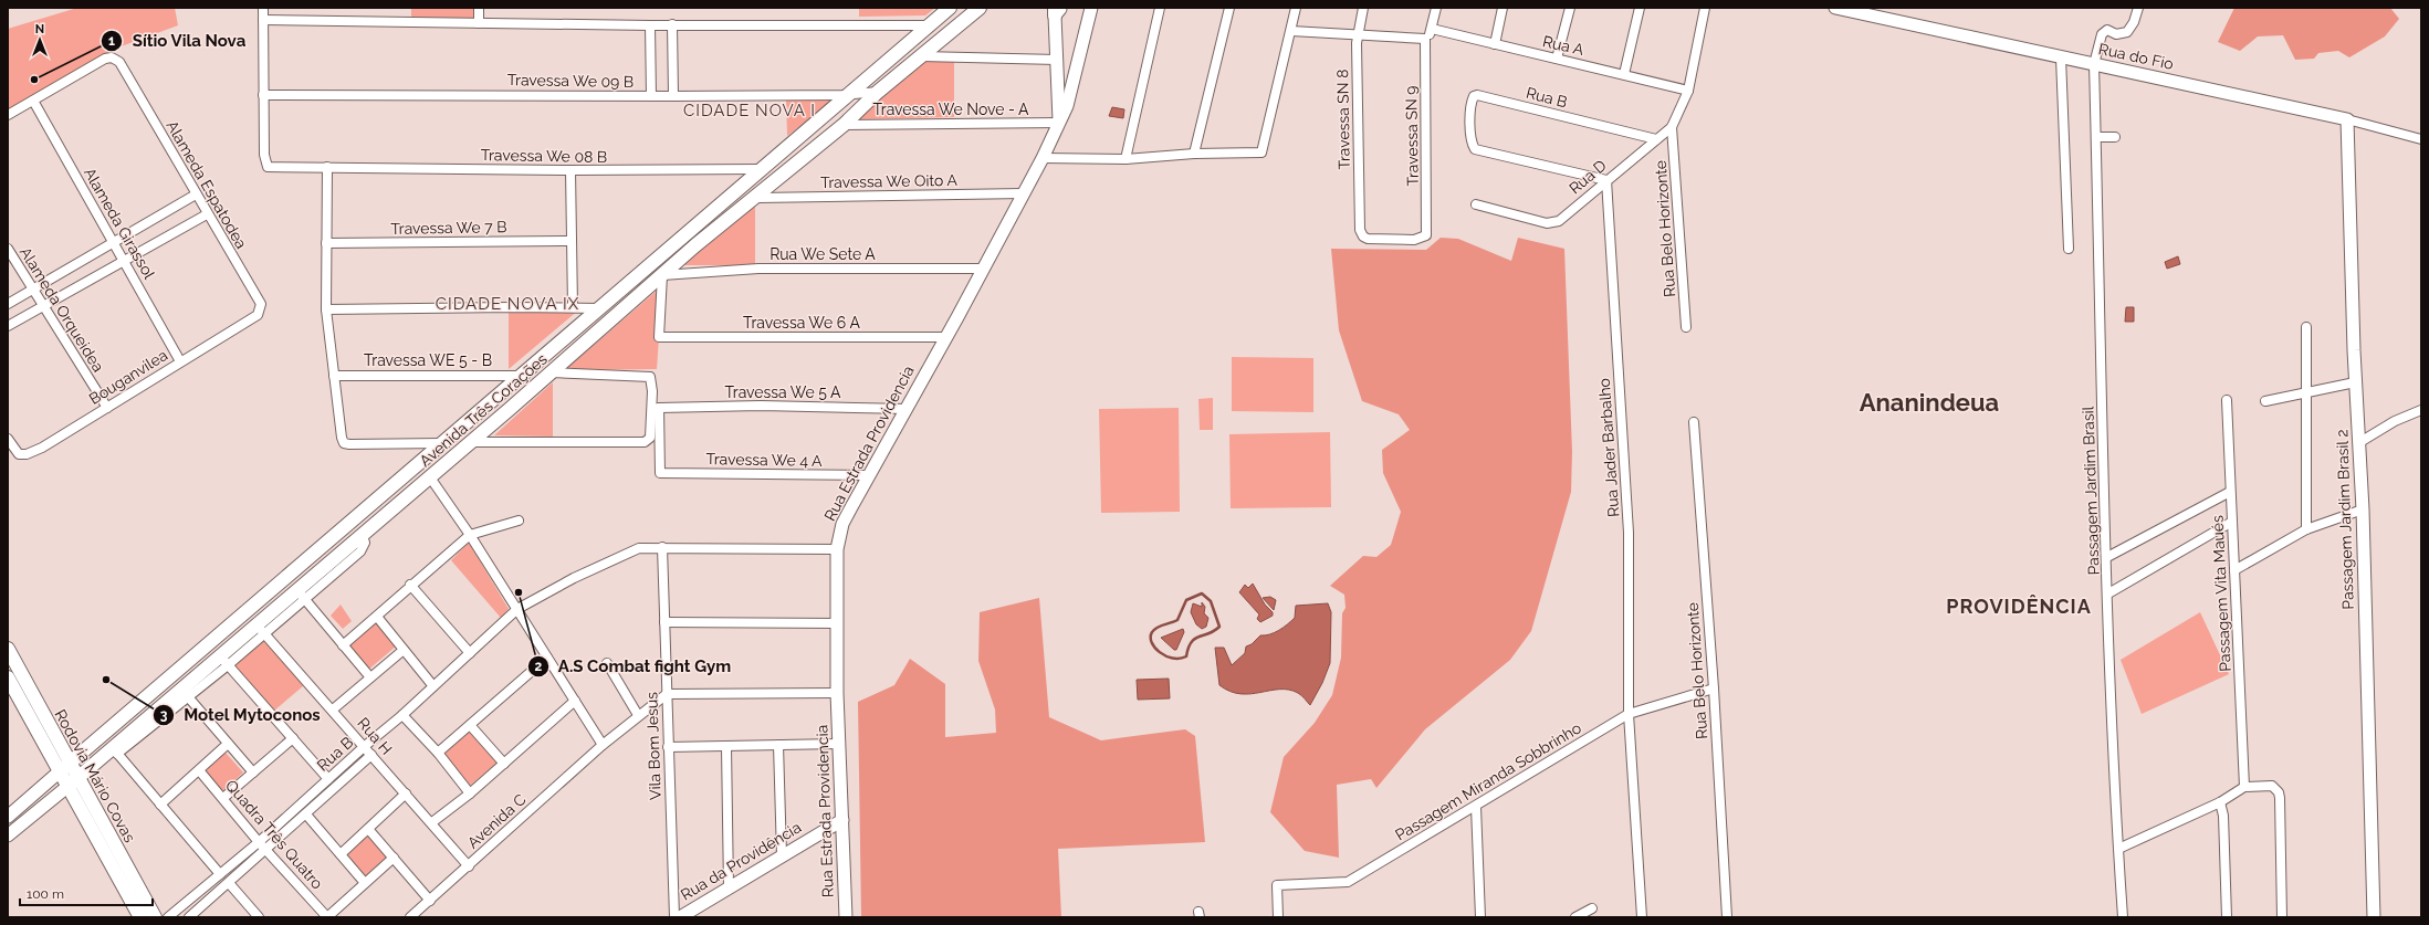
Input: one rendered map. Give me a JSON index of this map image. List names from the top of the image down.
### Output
{
  "streets": {
    "main road": ["Avenida Três Corações", "Rodovia Mário Covas"],
    "street": [
      "Rua A",
      "Rua do Fio",
      "Travessa We 09 B",
      "Rua B",
      "Travessa We Nove - A",
      "Travessa SN 8",
      "Travessa SN 9",
      "Travessa We 08 B",
      "Rua D",
      "Travessa We Oito A",
      "Alameda Espatodea",
      "Alameda Girassol",
      "Travessa We 7 B",
      "Rua Belo Horizonte",
      "Rua We Sete A",
      "Alameda Orqueidea",
      "Travessa We 6 A",
      "Travessa WE 5 - B",
      "Bouganvilea",
      "Travessa We 5 A",
      "Rua Estrada Providencia",
      "Rua Jader Barbalho",
      "Travessa We 4 A",
      "Passagem Jardim Brasil",
      "Passagem Jardim Brasil 2",
      "Passagem Vita Maués",
      "Rua H",
      "Vila Bom Jesus",
      "Passagem Miranda Sobbrinho",
      "Avenida C",
      "Quadra Três Quatro",
      "Rua da Providência"
    ]
  },
  "crossings": [
    ["Rua A", "Rua D"],
    ["Rua do Fio", "Passagem Jardim Brasil"],
    ["Rua do Fio", "Passagem Jardim Brasil 2"],
    ["Travessa We 09 B", "Travessa We 08 B"],
    ["Travessa We 09 B", "Avenida Três Corações"],
    ["Rua B", "Rua D"],
    ["Rua B", "Rua Estrada Providencia"],
    ["Rua B", "Rua Jader Barbalho"],
    ["Rua B", "Rua H"],
    ["Rua B", "Vila Bom Jesus"],
    ["Rua B", "Quadra Três Quatro"],
    ["Travessa We Nove - A", "Avenida Três Corações"],
    ["Travessa We Nove - A", "Rua Estrada Providencia"],
    ["Travessa SN 8", "Travessa SN 9"],
    ["Travessa We 08 B", "Avenida Três Corações"],
    ["Rua D", "Rua Belo Horizonte"],
    ["Rua D", "Rua Jader Barbalho"],
    ["Travessa We Oito A", "Avenida Três Corações"],
    ["Travessa We Oito A", "Rua Estrada Providencia"],
    ["Alameda Espatodea", "Alameda Girassol"],
    ["Alameda Espatodea", "Bouganvilea"],
    ["Alameda Girassol", "Bouganvilea"],
    ["Rua Belo Horizonte", "Passagem Miranda Sobbrinho"],
    ["Rua We Sete A", "Travessa We 6 A"],
    ["Rua We Sete A", "Avenida Três Corações"],
    ["Rua We Sete A", "Rua Estrada Providencia"],
    ["Alameda Orqueidea", "Bouganvilea"],
    ["Travessa We 6 A", "Avenida Três Corações"],
    ["Travessa We 6 A", "Rua Estrada Providencia"],
    ["Travessa WE 5 - B", "Avenida Três Corações"],
    ["Travessa We 5 A", "Rua Estrada Providencia"],
    ["Travessa We 5 A", "Travessa We 4 A"],
    ["Avenida Três Corações", "Rua H"],
    ["Avenida Três Corações", "Rodovia Mário Covas"],
    ["Rua Estrada Providencia", "Travessa We 4 A"],
    ["Rua Estrada Providencia", "Rua da Providência"],
    ["Rua Jader Barbalho", "Passagem Miranda Sobbrinho"],
    ["Rua H", "Avenida C"],
    ["Vila Bom Jesus", "Avenida C"]
  ],
  "districts": [
    "CIDADE NOVA I",
    "CIDADE NOVA IX",
    "Ananindeua",
    "PROVIDÊNCIA"
  ],
  "places": ["Sítio Vila Nova", "A.S Combat fight Gym", "Motel Mytoconos"],
  "scale_bar": "100 m",
  "north": "top"
}
